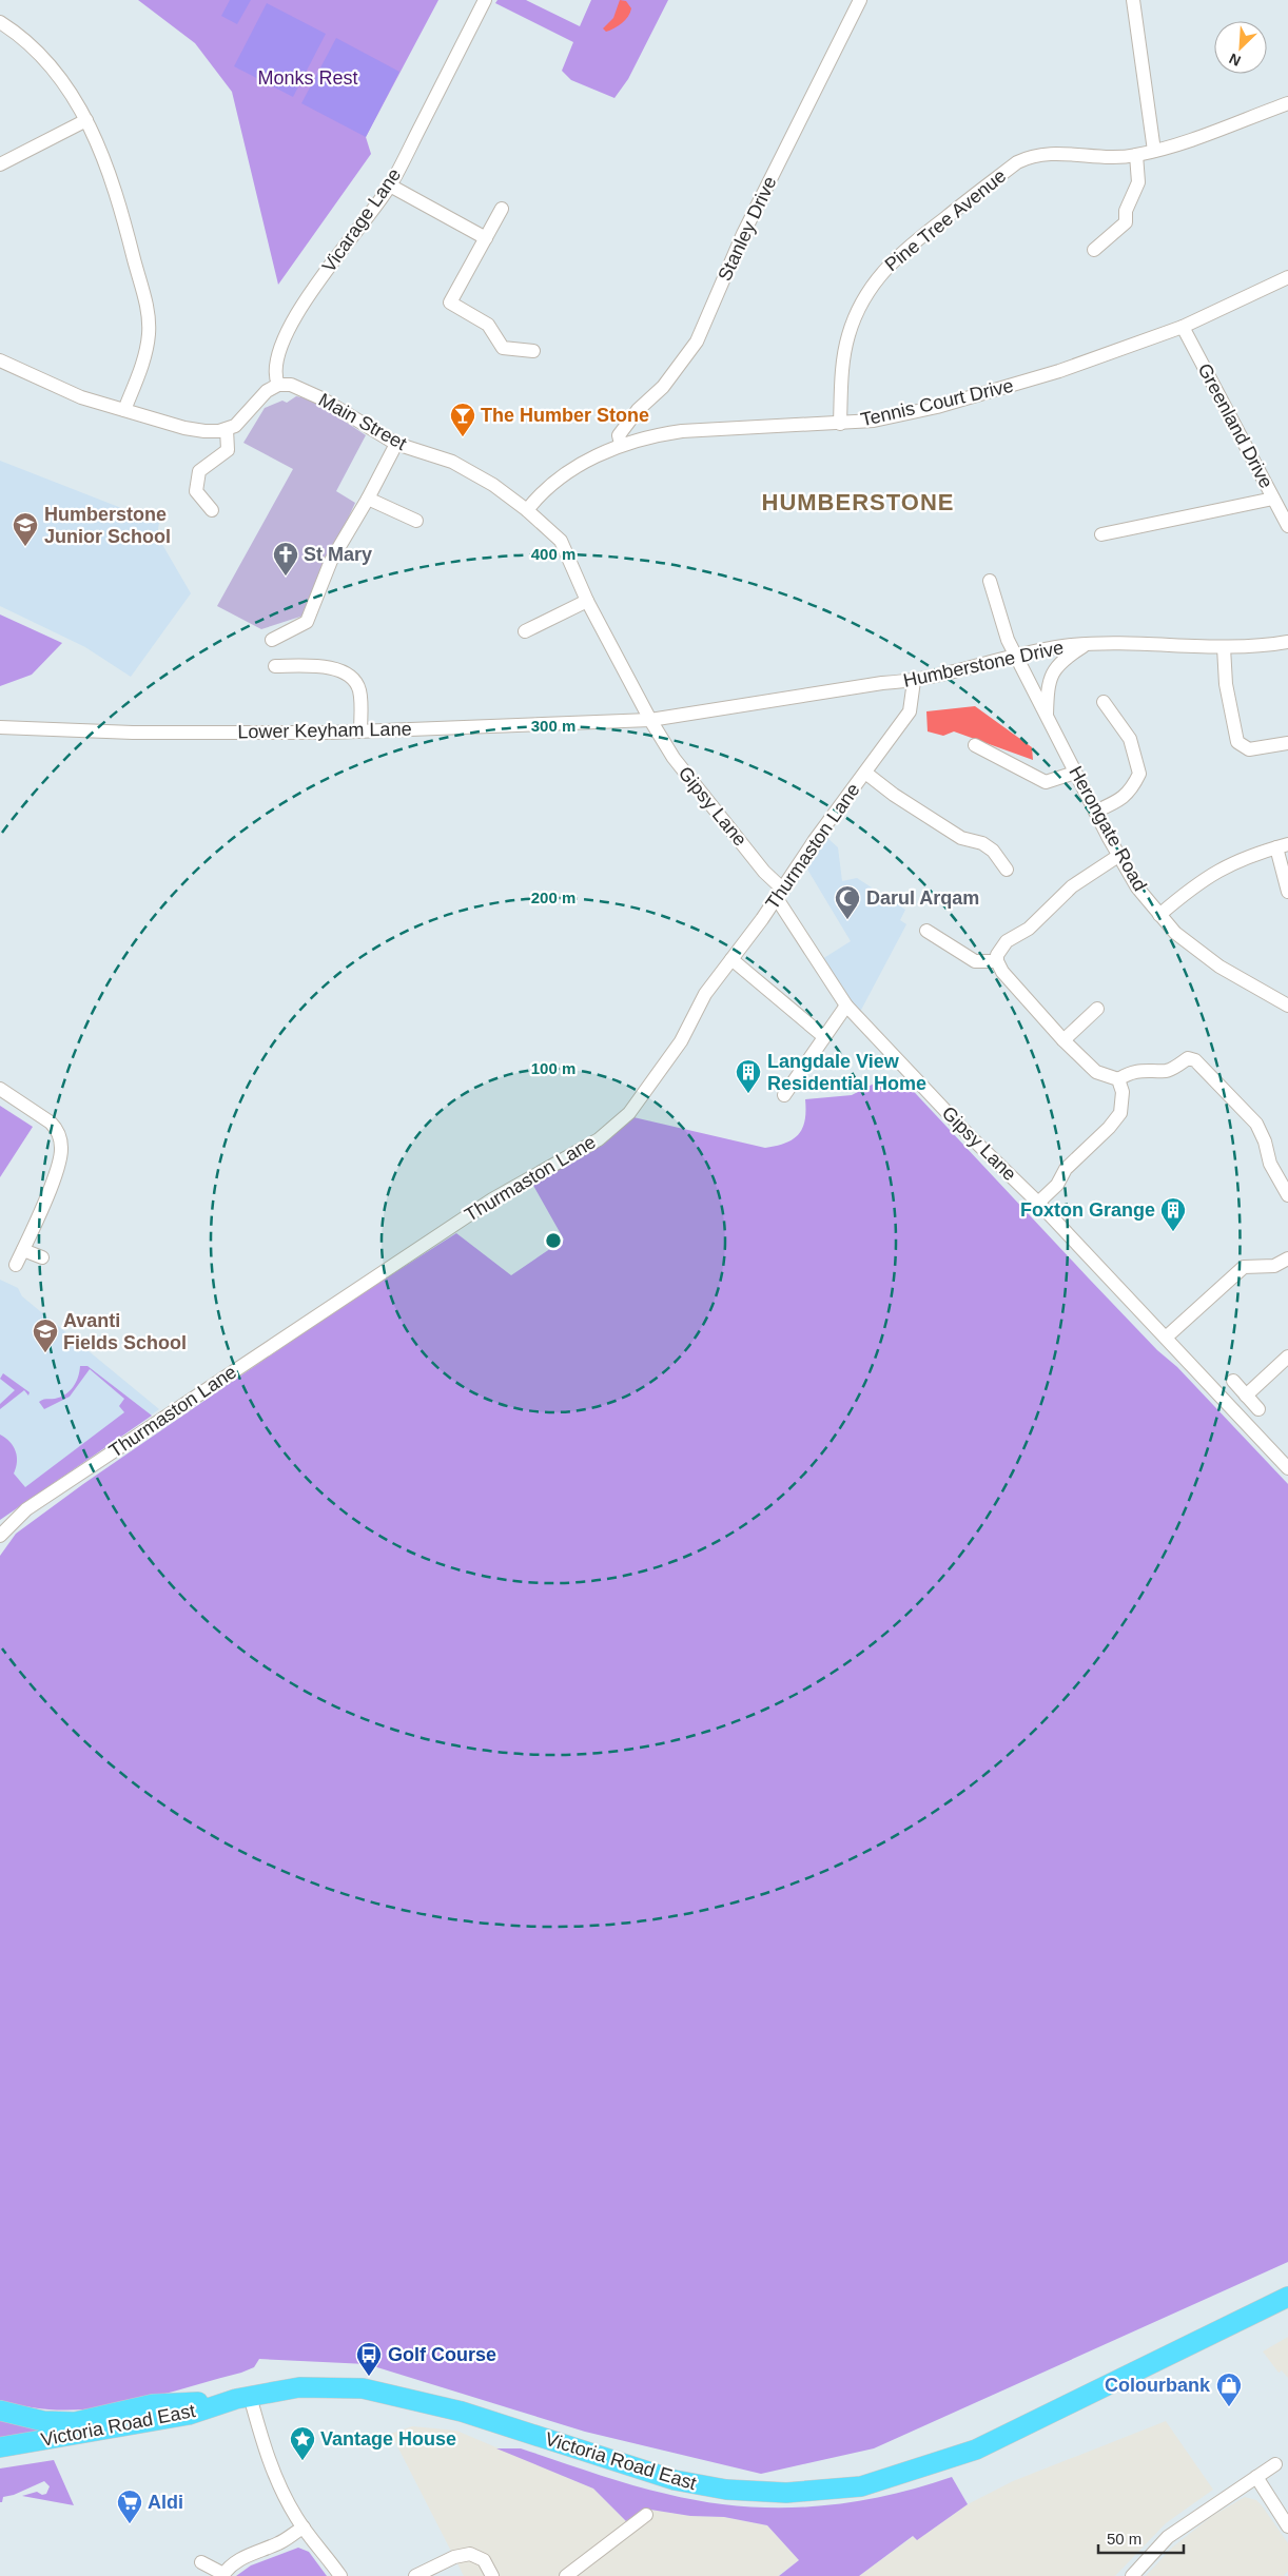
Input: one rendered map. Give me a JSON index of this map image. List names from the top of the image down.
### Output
{
  "streets": {
    "highway": ["Victoria Road East"],
    "street": [
      "Vicarage Lane",
      "Pine Tree Avenue",
      "Stanley Drive",
      "Tennis Court Drive",
      "Main Street",
      "Greenland Drive",
      "Humberstone Drive",
      "Lower Keyham Lane",
      "Gipsy Lane",
      "Herongate Road",
      "Thurmaston Lane"
    ]
  },
  "crossings": [
    ["Vicarage Lane", "Main Street"],
    ["Pine Tree Avenue", "Tennis Court Drive"],
    ["Stanley Drive", "Tennis Court Drive"],
    ["Tennis Court Drive", "Main Street"],
    ["Tennis Court Drive", "Greenland Drive"],
    ["Main Street", "Humberstone Drive"],
    ["Main Street", "Lower Keyham Lane"],
    ["Main Street", "Gipsy Lane"],
    ["Humberstone Drive", "Lower Keyham Lane"],
    ["Humberstone Drive", "Gipsy Lane"],
    ["Humberstone Drive", "Herongate Road"],
    ["Humberstone Drive", "Thurmaston Lane"],
    ["Lower Keyham Lane", "Gipsy Lane"],
    ["Gipsy Lane", "Thurmaston Lane"]
  ],
  "districts": ["HUMBERSTONE"],
  "parks": ["Monks Rest"],
  "places": {
    "bar": ["The Humber Stone"],
    "school or university": ["Humberstone Junior School", "Avanti Fields School"],
    "church": ["St Mary"],
    "mosque": ["Darul Arqam"],
    "building": ["Langdale View Residential Home", "Foxton Grange"],
    "bus stop": ["Golf Course"],
    "shop": ["Colourbank"],
    "place": ["Vantage House"],
    "supermarket": ["Aldi"]
  },
  "scale_bar": "50 m",
  "north": "bottom left",
  "rings": [
    "400 m",
    "300 m",
    "200 m",
    "100 m"
  ]
}
